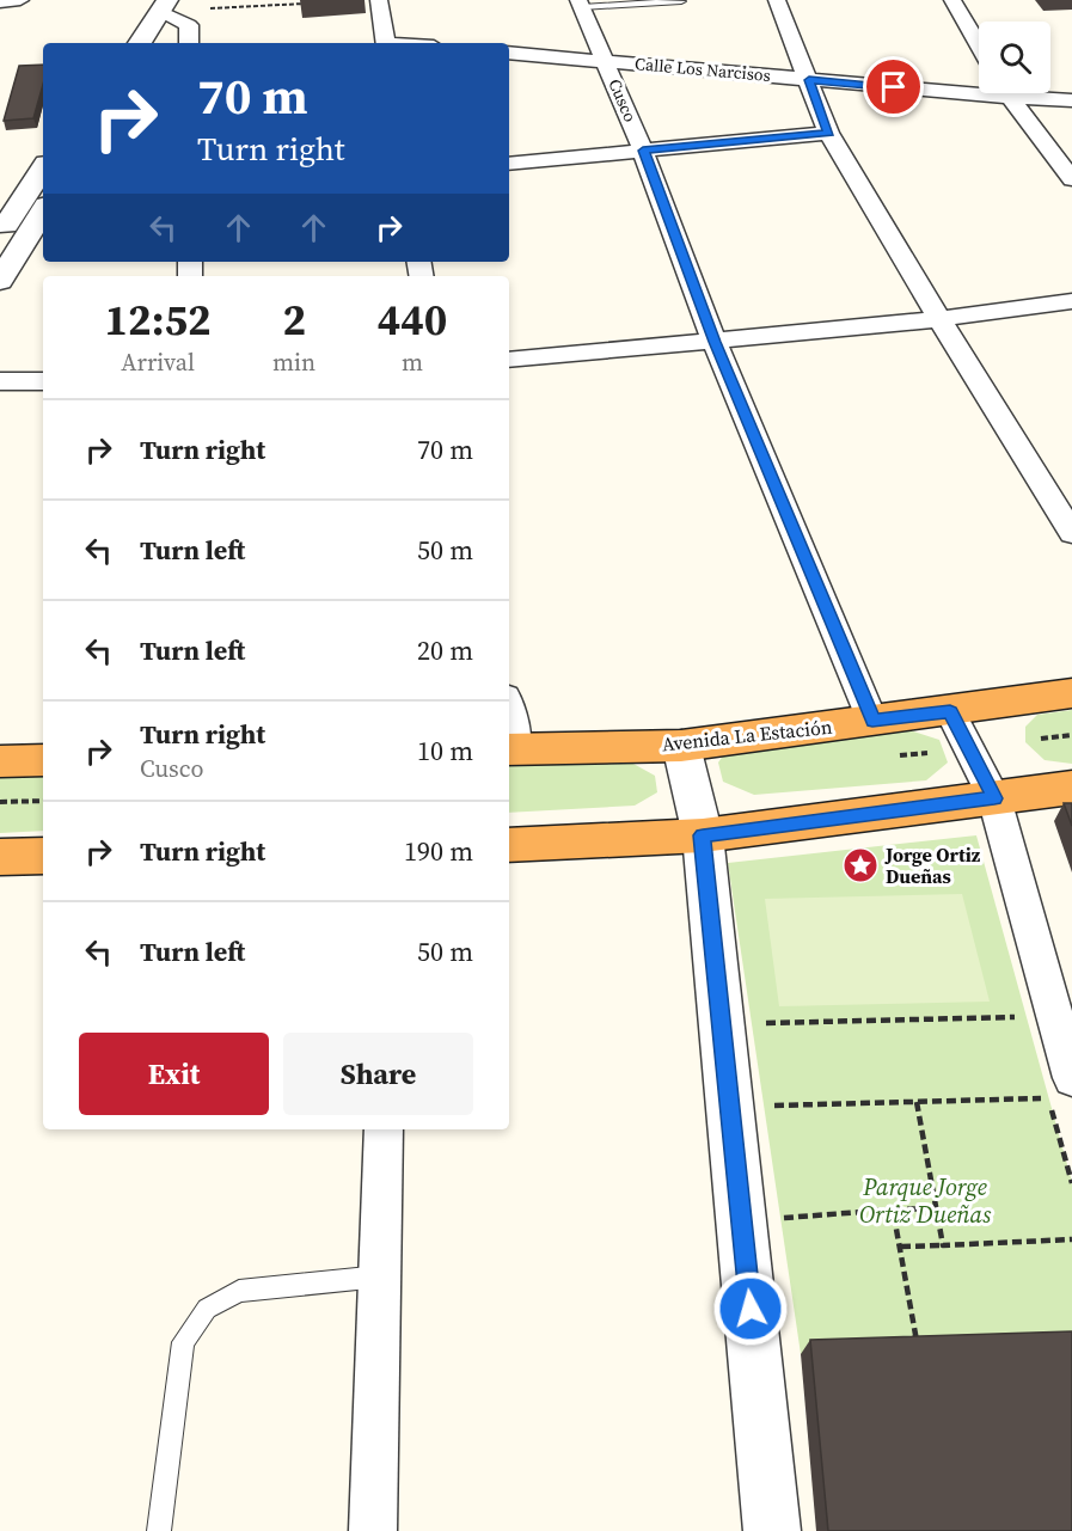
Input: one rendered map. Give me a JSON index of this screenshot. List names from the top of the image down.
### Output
{
  "streets": {
    "highway": ["Avenida La Estación"],
    "street": ["Calle Los Narcisos", "Cusco"]
  },
  "crossings": [
    ["Calle Los Narcisos", "Cusco"],
    ["Cusco", "Avenida La Estación"]
  ],
  "parks": ["Parque Jorge Ortiz Dueñas"],
  "places": {
    "place": ["Jorge Ortiz Dueñas"]
  },
  "page": {
    "turn": ["70 m", "Turn right"],
    "eta": [
      "12:52",
      "Arrival",
      "2",
      "min",
      "440",
      "m"
    ],
    "list": [
      {
        "name": "Turn right",
        "value": "70 m"
      },
      {
        "name": "Turn left",
        "value": "50 m"
      },
      {
        "name": "Turn left",
        "value": "20 m"
      },
      {
        "name": "Turn right",
        "note": "Cusco",
        "value": "10 m"
      },
      {
        "name": "Turn right",
        "value": "190 m"
      },
      {
        "name": "Turn left",
        "value": "50 m"
      }
    ],
    "buttons": ["Exit", "Share"]
  }
}
